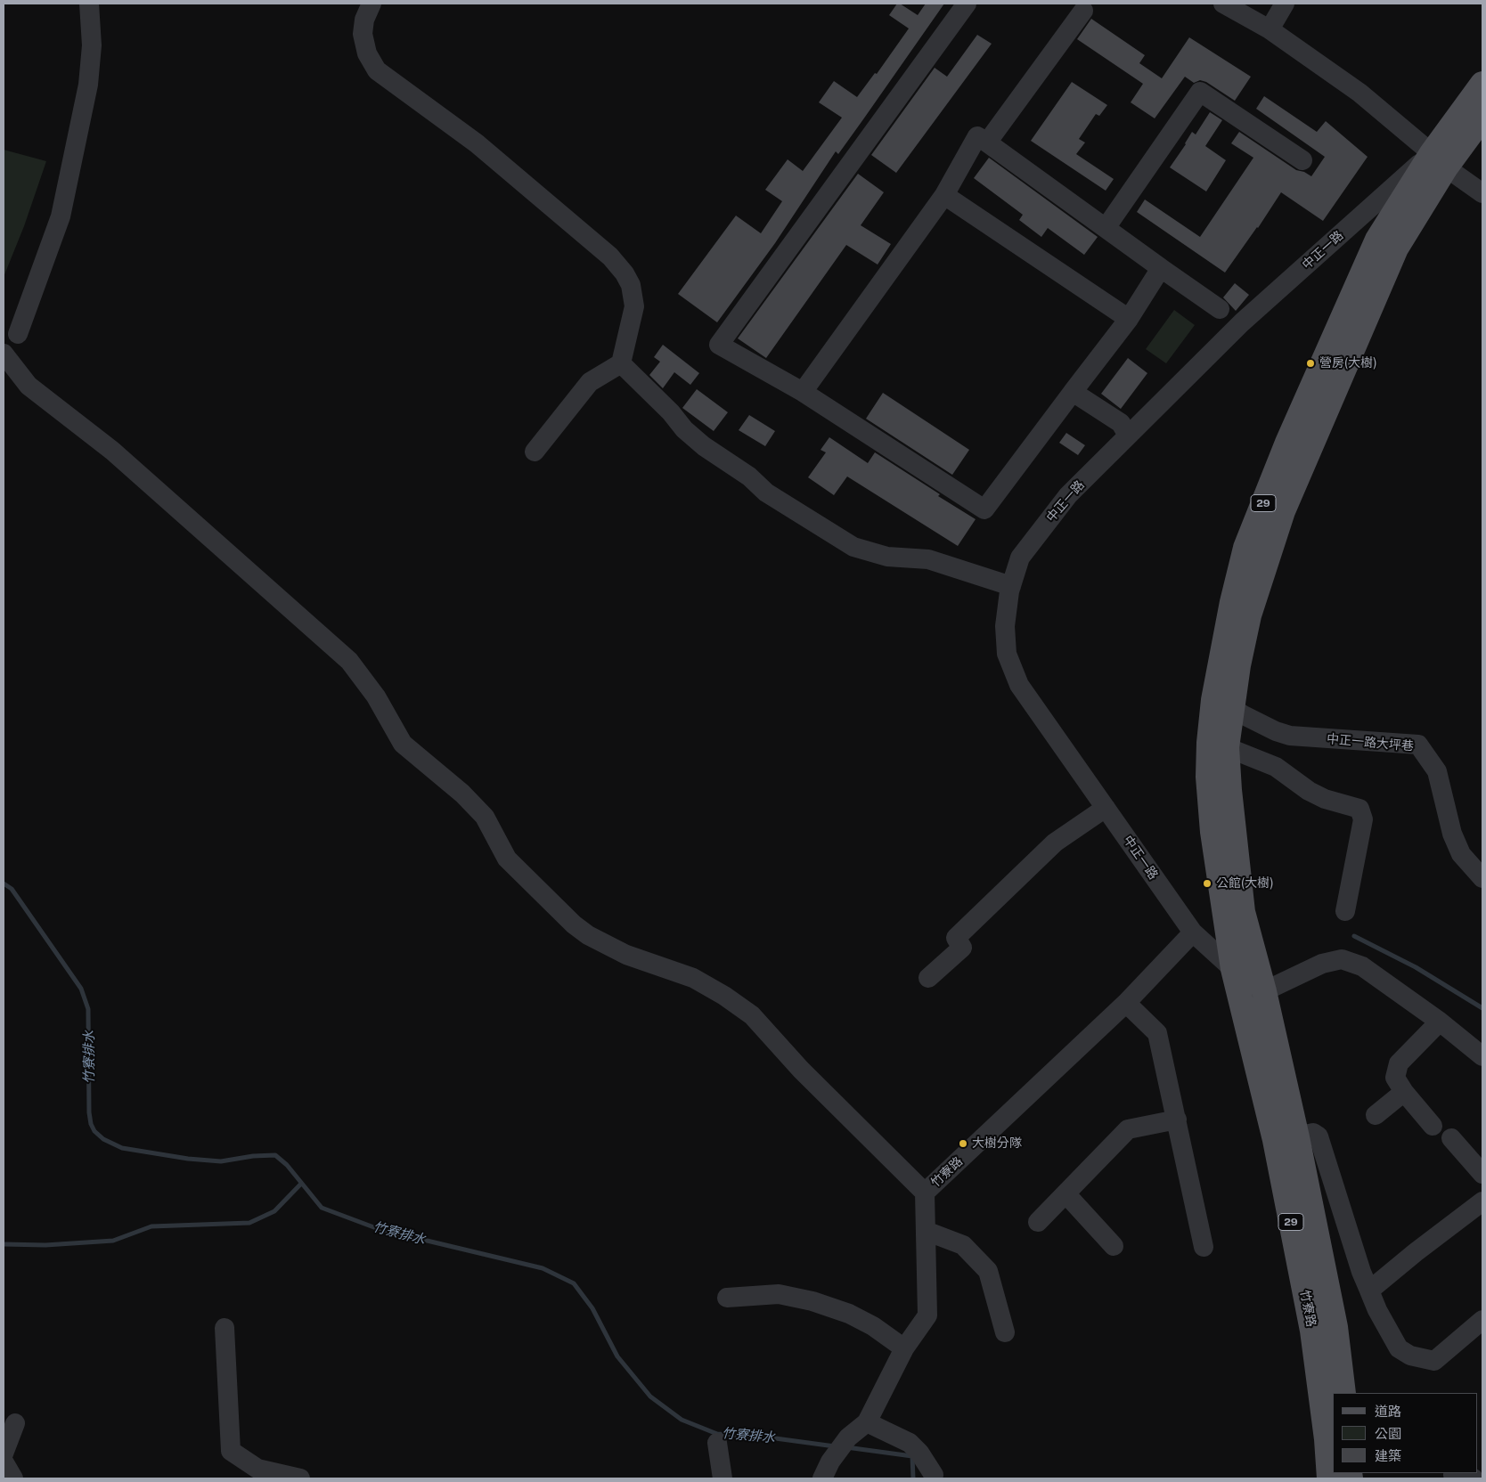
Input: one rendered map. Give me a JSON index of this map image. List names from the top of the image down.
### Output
{
  "streets": {
    "main road": ["中正一路", "29", "竹寮路"],
    "street": ["中正一路大坪巷"]
  },
  "crossings": [
    ["中正一路", "中正一路大坪巷"],
    ["中正一路", "竹寮路"]
  ],
  "water": ["竹寮排水"],
  "places": ["營房(大樹)", "公館(大樹)", "大樹分隊"],
  "legend": ["道路", "公園", "建築"]
}
